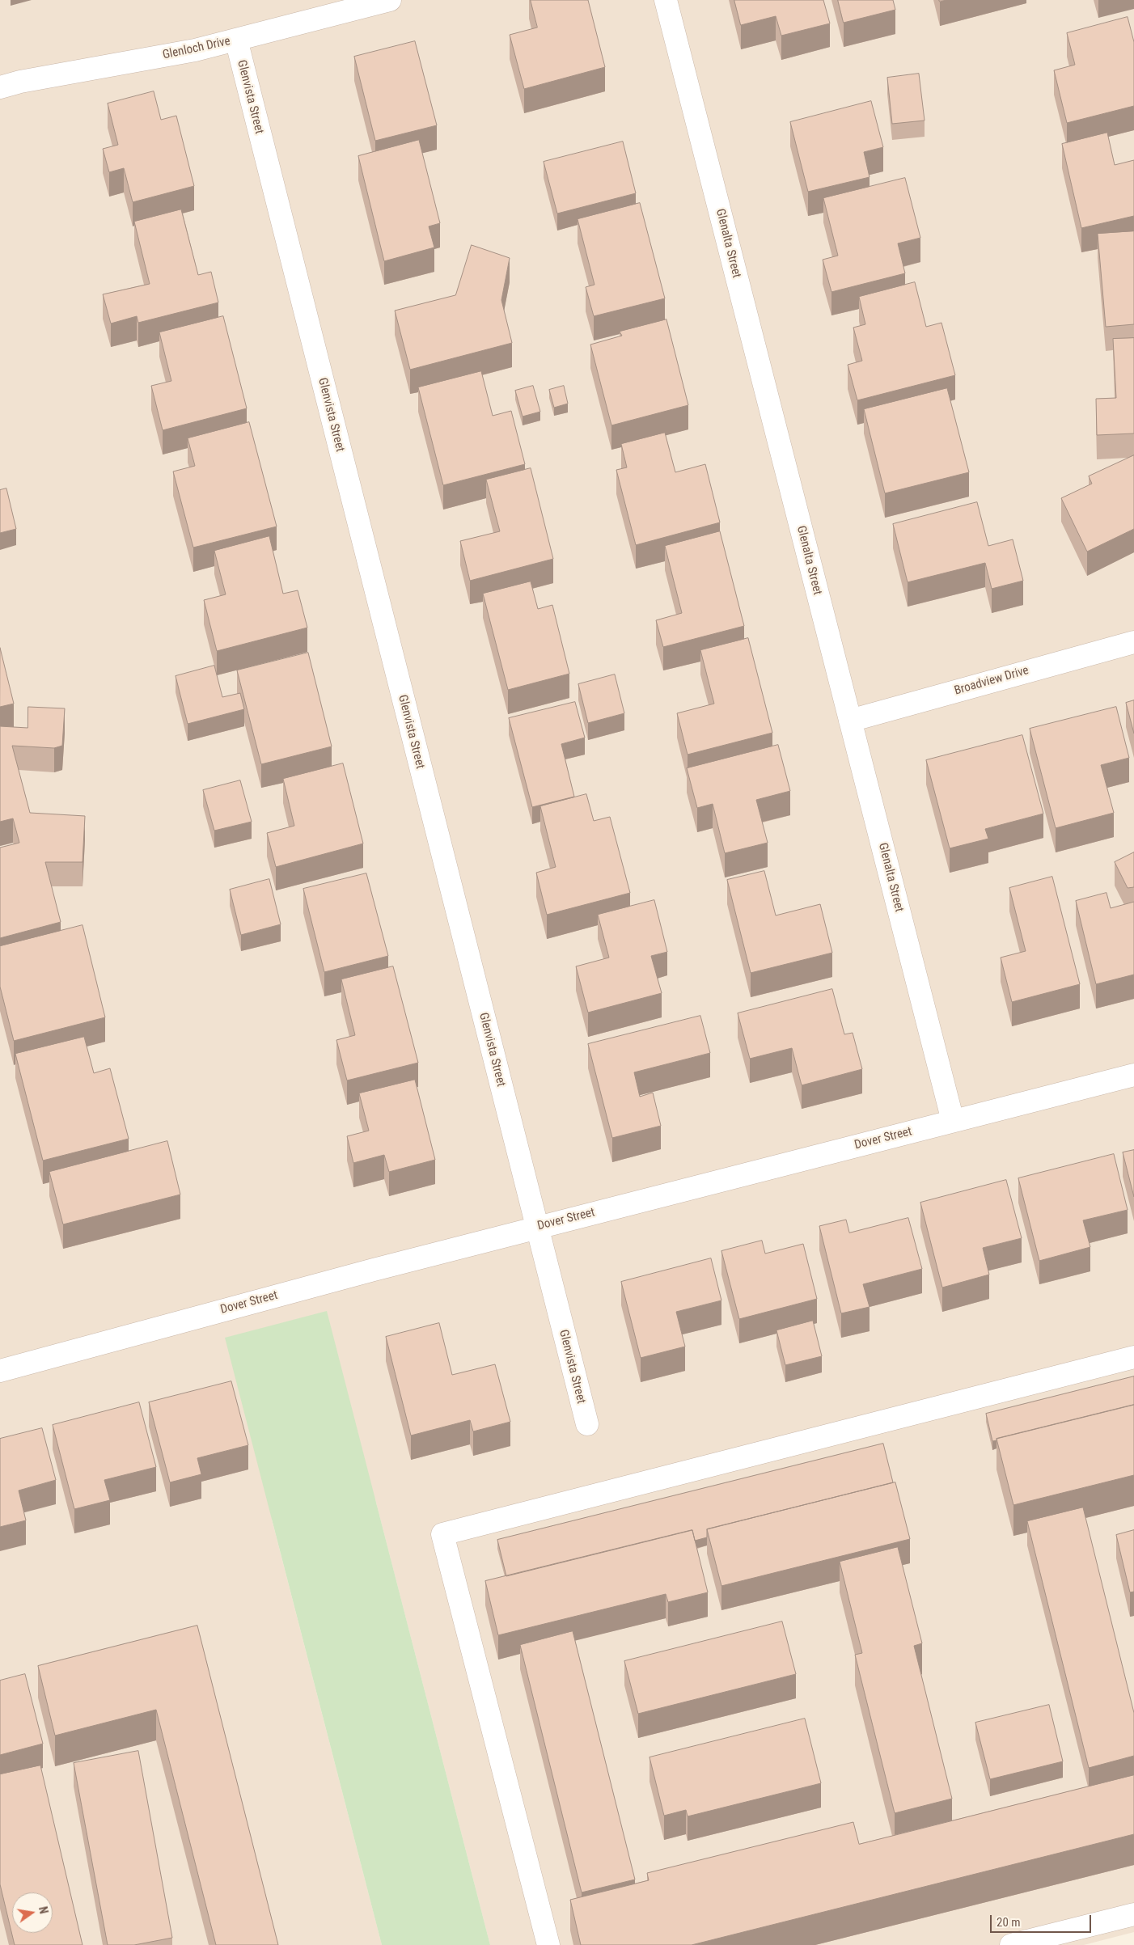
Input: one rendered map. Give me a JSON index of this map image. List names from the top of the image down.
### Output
{
  "streets": {
    "street": [
      "Glenloch Drive",
      "Glenvista Street",
      "Glenalta Street",
      "Broadview Drive",
      "Dover Street"
    ]
  },
  "crossings": [
    ["Glenloch Drive", "Glenvista Street"],
    ["Glenvista Street", "Dover Street"],
    ["Glenalta Street", "Broadview Drive"],
    ["Glenalta Street", "Dover Street"]
  ],
  "scale_bar": "20 m",
  "north": "right"
}
